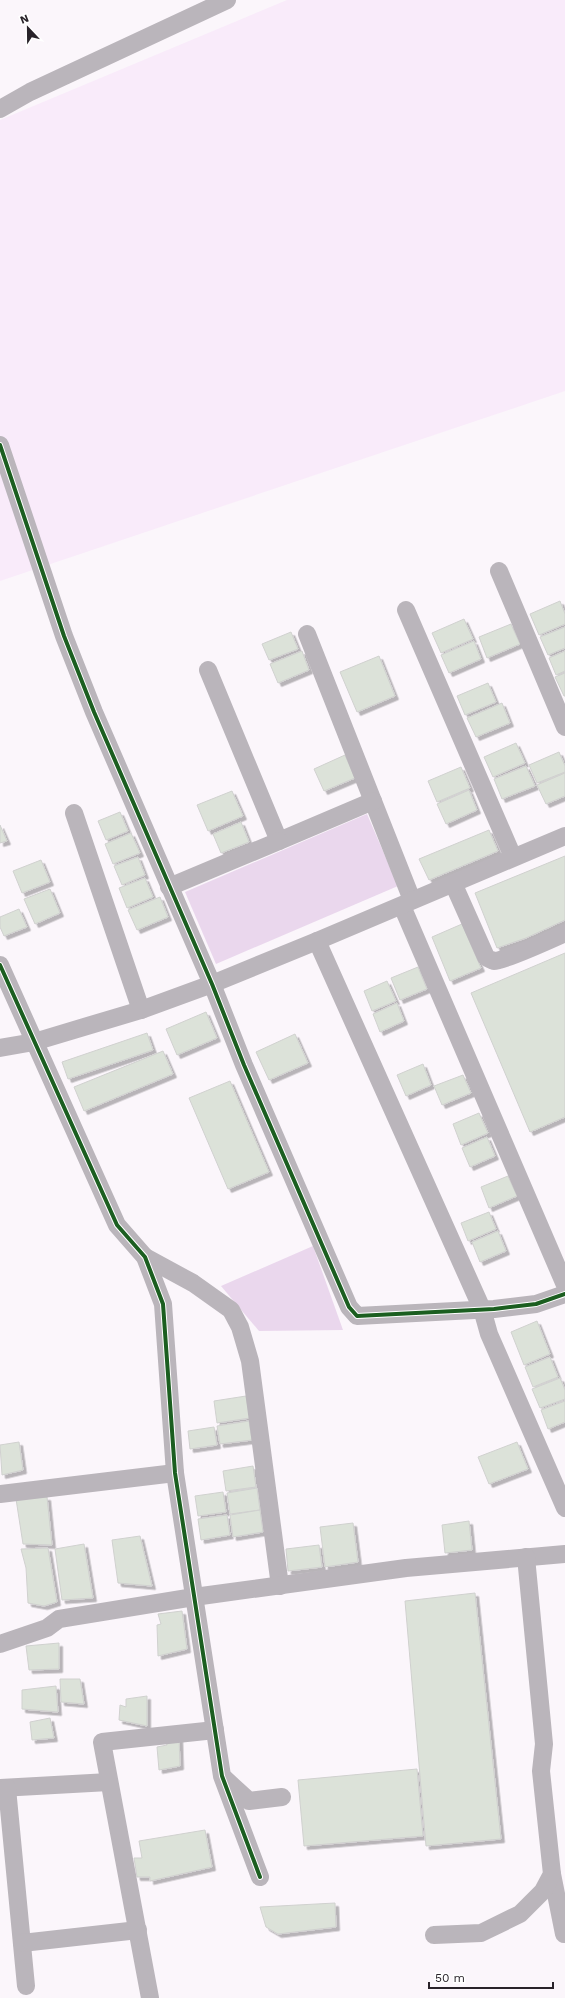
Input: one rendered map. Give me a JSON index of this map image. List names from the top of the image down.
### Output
{
  "scale_bar": "50 m",
  "north": "top"
}
